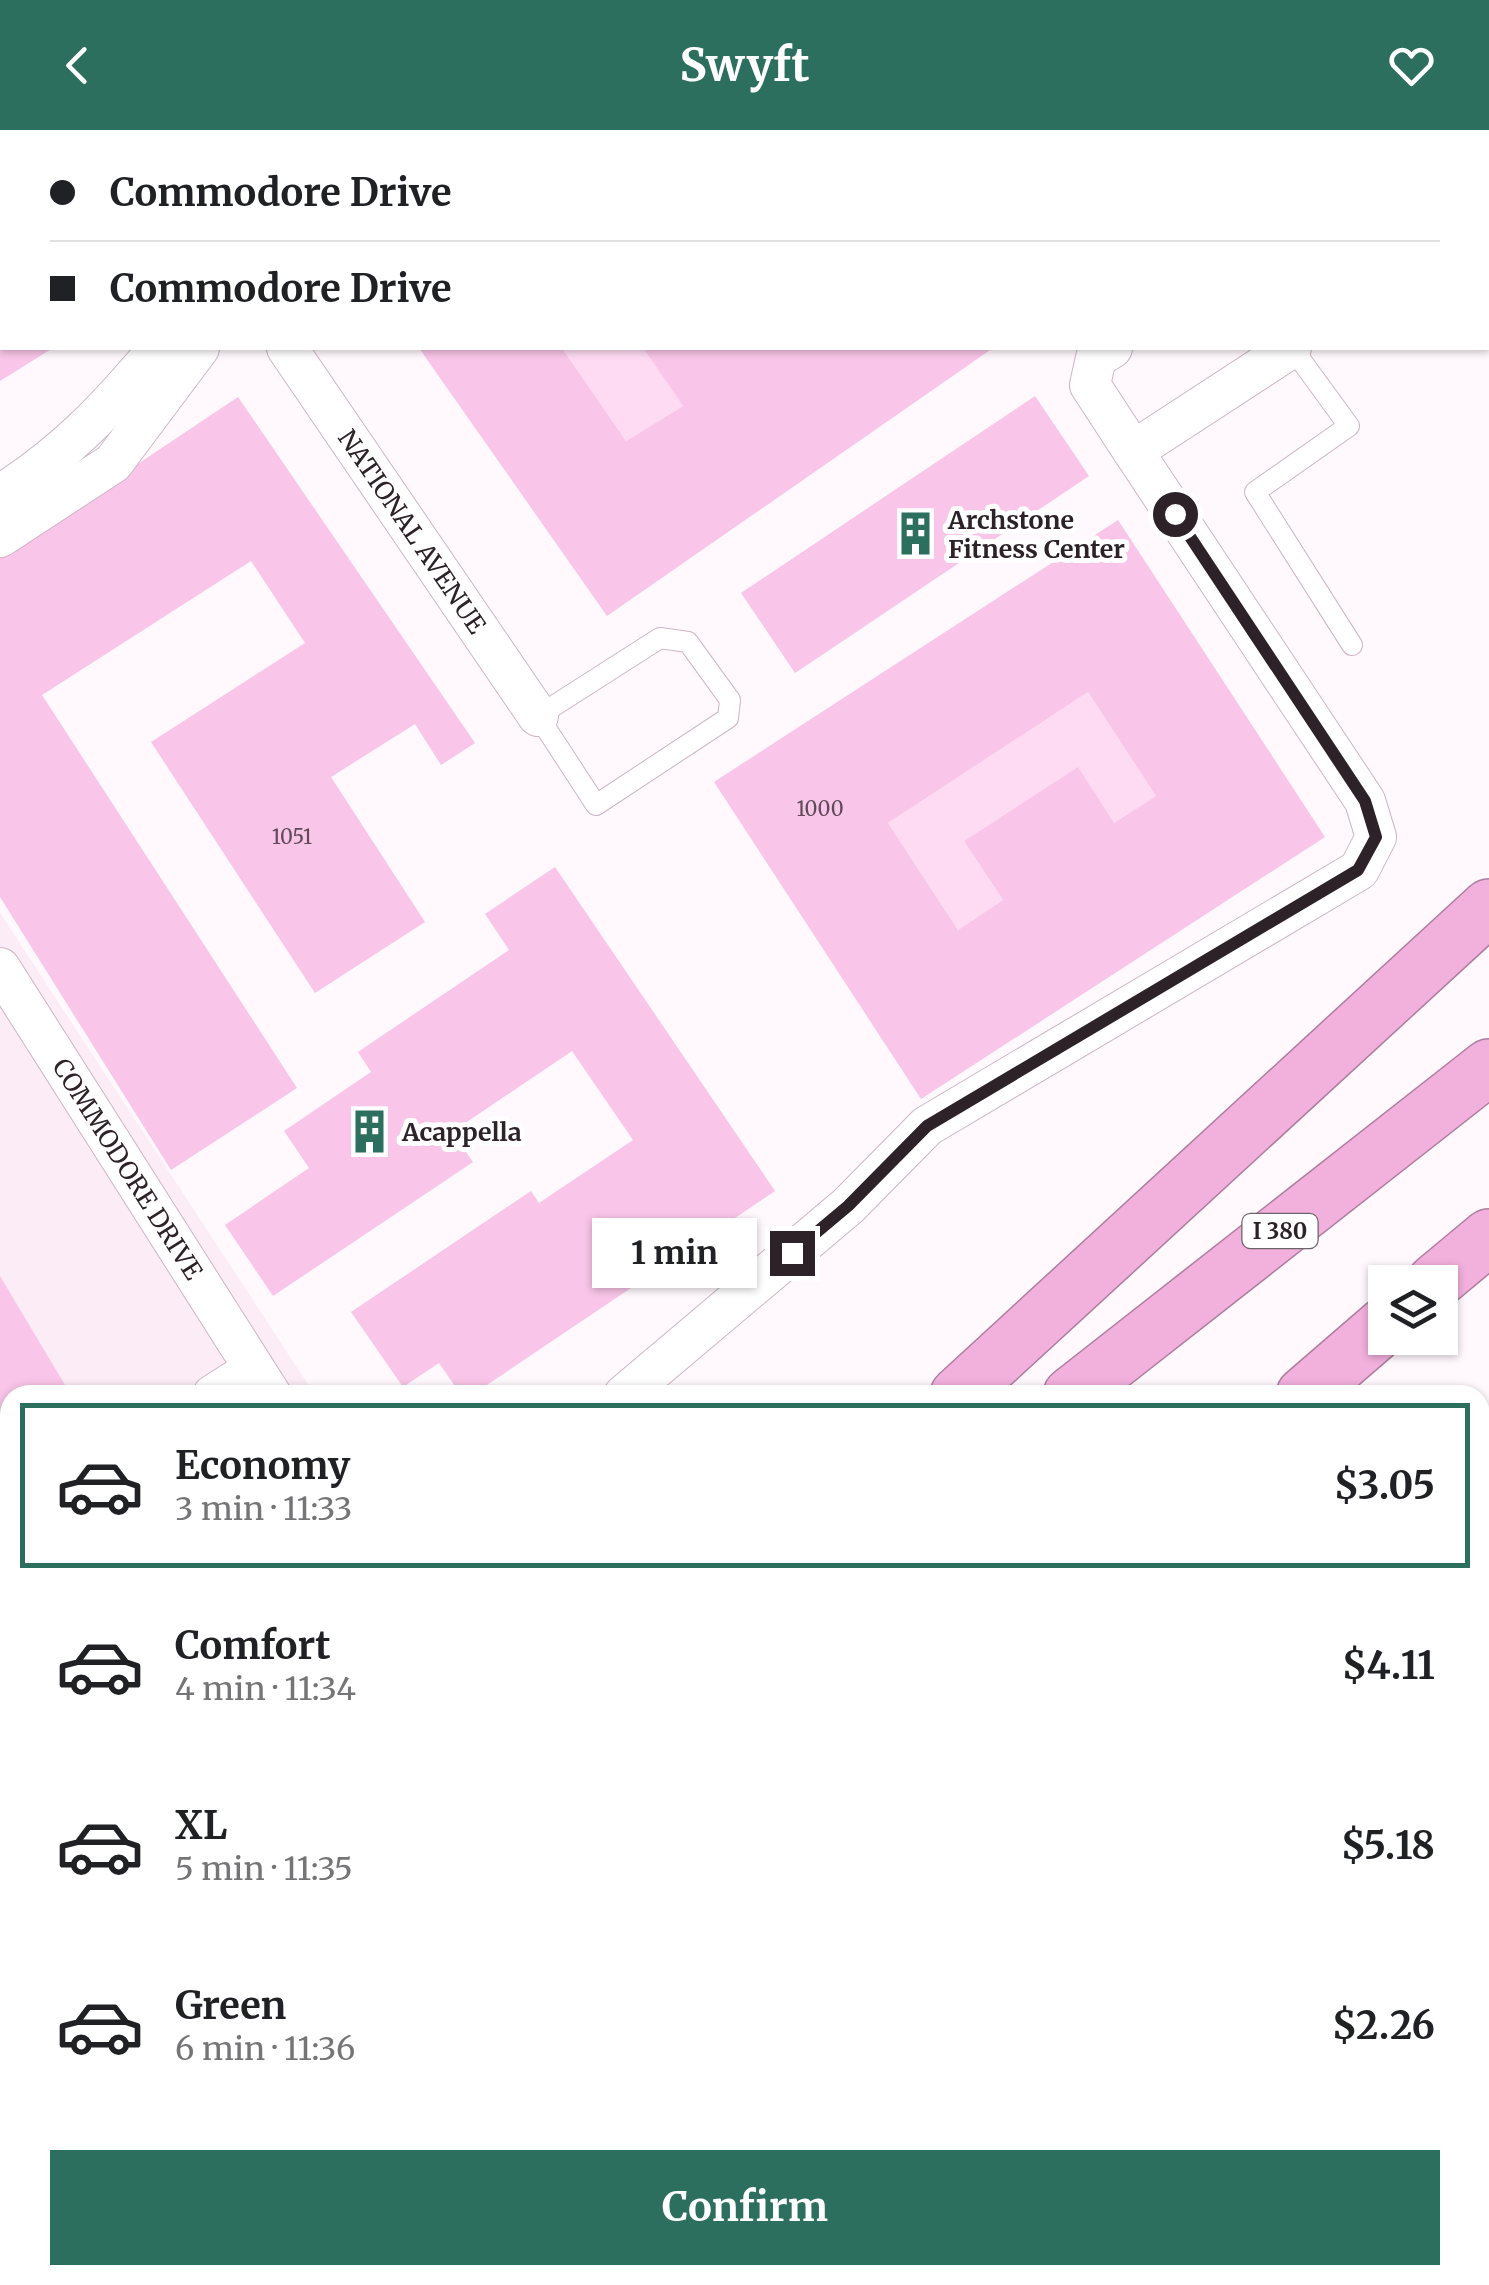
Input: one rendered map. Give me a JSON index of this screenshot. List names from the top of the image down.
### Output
{
  "streets": {
    "highway": ["I 380"],
    "street": ["NATIONAL AVENUE", "COMMODORE DRIVE"]
  },
  "places": {
    "building": ["Archstone Fitness Center", "Acappella"]
  },
  "house_numbers": ["1000", "1051"],
  "page": {
    "header": "Swyft",
    "banner": ["Commodore Drive", "Commodore Drive"],
    "bubble": "1 min",
    "list": [
      {
        "name": "Economy",
        "note": "3 min · 11:33",
        "value": "$3.05"
      },
      {
        "name": "Comfort",
        "note": "4 min · 11:34",
        "value": "$4.11"
      },
      {
        "name": "XL",
        "note": "5 min · 11:35",
        "value": "$5.18"
      },
      {
        "name": "Green",
        "note": "6 min · 11:36",
        "value": "$2.26"
      }
    ],
    "buttons": "Confirm"
  }
}
